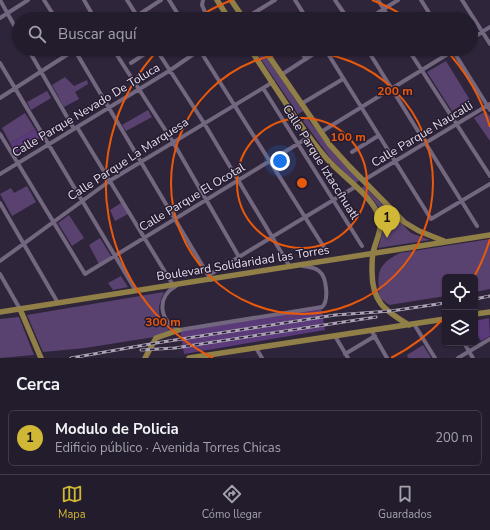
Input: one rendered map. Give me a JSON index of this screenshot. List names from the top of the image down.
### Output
{
  "streets": {
    "main road": ["Boulevard Solidaridad las Torres"],
    "street": [
      "Calle Parque Nevado De Toluca",
      "Calle Parque Naucalli",
      "Calle Parque La Marquesa",
      "Calle Parque Iztaccíhuatl",
      "Calle Parque El Ocotal"
    ]
  },
  "crossings": [
    ["Calle Parque La Marquesa", "Calle Parque Iztaccíhuatl"],
    ["Calle Parque La Marquesa", "Calle Parque El Ocotal"],
    ["Calle Parque Iztaccíhuatl", "Calle Parque El Ocotal"]
  ],
  "page": {
    "search": "Buscar aquí",
    "pins": "1",
    "heading": "Cerca",
    "list": [
      {
        "mark": "1",
        "name": "Modulo de Policia",
        "note": "Edificio público · Avenida Torres Chicas",
        "value": "200 m"
      }
    ],
    "nav": ["Mapa", "Cómo llegar", "Guardados"]
  },
  "rings": ["200 m", "100 m", "300 m"]
}
